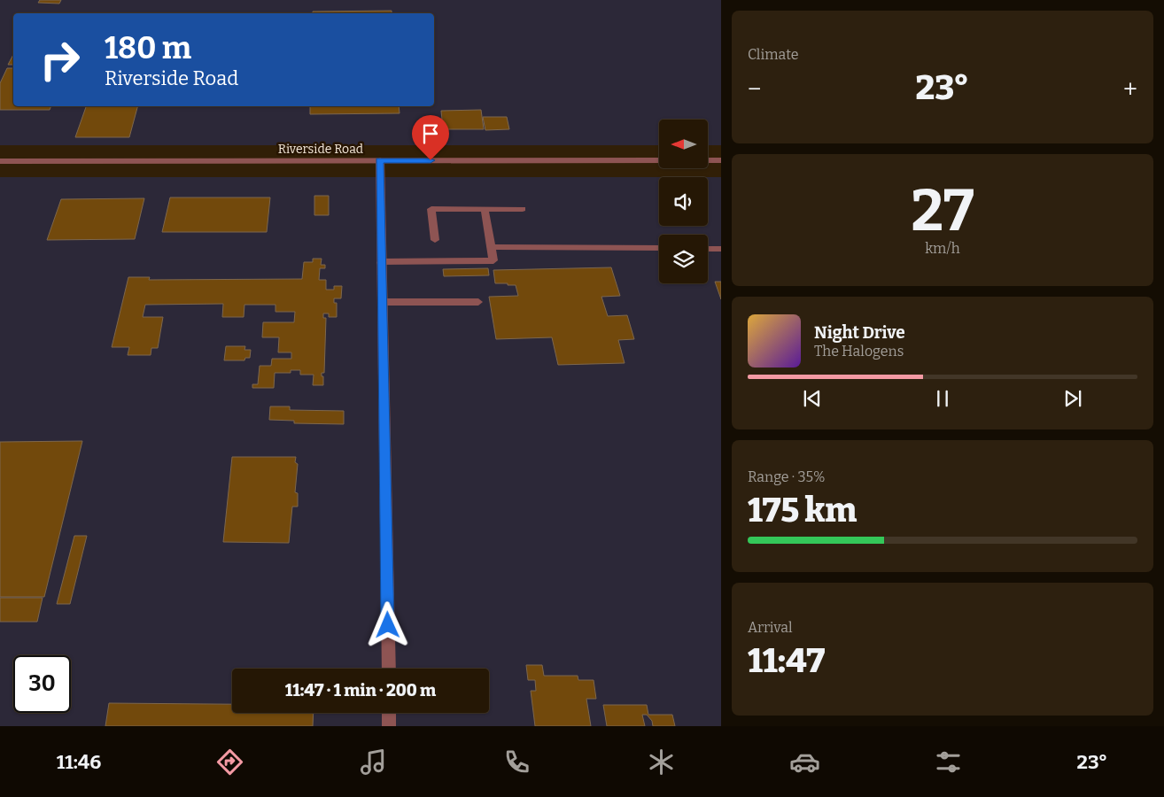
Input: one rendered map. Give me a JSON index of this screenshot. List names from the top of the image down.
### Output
{
  "streets": {
    "street": ["Riverside Road"]
  },
  "north": "left",
  "page": {
    "tile": [
      "Climate",
      ["27", "km/h"],
      ["Range · 35%", "175 km"],
      ["Arrival", "11:47"]
    ],
    "turn": ["180 m", "Riverside Road"],
    "heat": ["−", "23°", "+"],
    "song": ["Night Drive", "The Halogens"],
    "limit": "30",
    "trip": "11:47 · 1 min · 200 m",
    "tabs": ["11:46", "23°"]
  }
}
